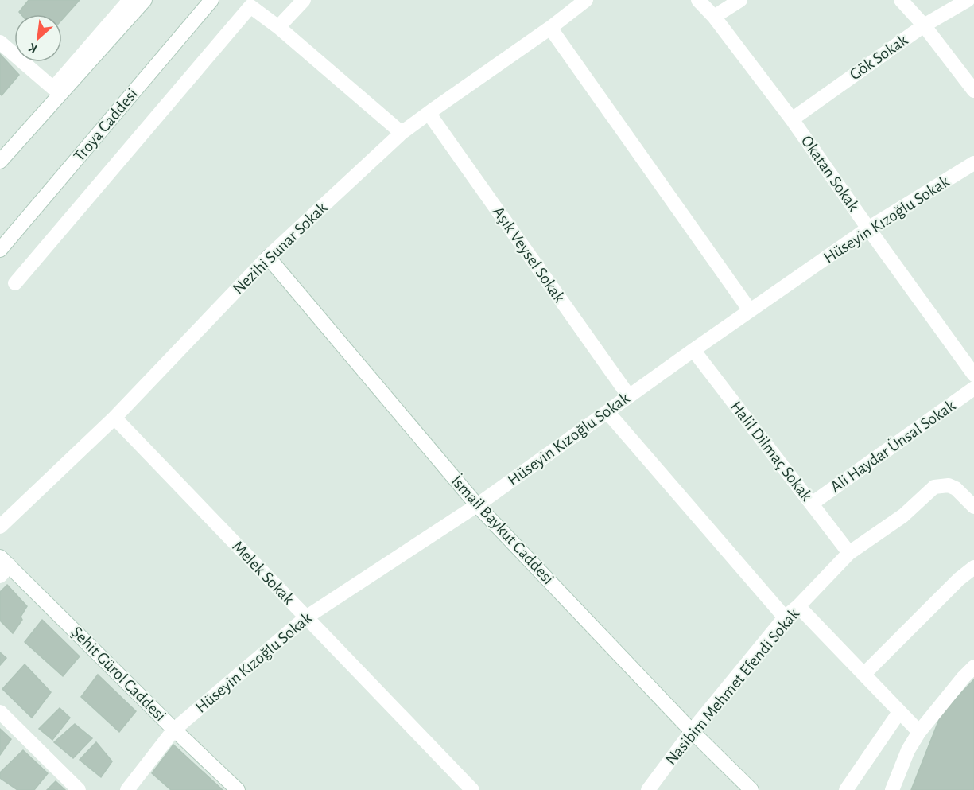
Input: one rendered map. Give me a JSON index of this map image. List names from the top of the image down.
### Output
{
  "streets": {
    "street": [
      "Gök Sokak",
      "Troya Caddesi",
      "Okatan Sokak",
      "Hüseyin Kızoğlu Sokak",
      "Nezihi Sunar Sokak",
      "Aşık Veysel Sokak",
      "Ali Haydar Ünsal Sokak",
      "Halil Dilmaç Sokak",
      "İsmail Baykut Caddesi",
      "Melek Sokak",
      "Şehit Gürol Caddesi",
      "Nasibim Mehmet Efendi Sokak"
    ]
  },
  "crossings": [
    ["Gök Sokak", "Okatan Sokak"],
    ["Okatan Sokak", "Hüseyin Kızoğlu Sokak"],
    ["Hüseyin Kızoğlu Sokak", "Aşık Veysel Sokak"],
    ["Hüseyin Kızoğlu Sokak", "Halil Dilmaç Sokak"],
    ["Hüseyin Kızoğlu Sokak", "İsmail Baykut Caddesi"],
    ["Hüseyin Kızoğlu Sokak", "Melek Sokak"],
    ["Hüseyin Kızoğlu Sokak", "Şehit Gürol Caddesi"],
    ["Nezihi Sunar Sokak", "Aşık Veysel Sokak"],
    ["Nezihi Sunar Sokak", "İsmail Baykut Caddesi"],
    ["Nezihi Sunar Sokak", "Melek Sokak"],
    ["Ali Haydar Ünsal Sokak", "Halil Dilmaç Sokak"],
    ["Halil Dilmaç Sokak", "Nasibim Mehmet Efendi Sokak"],
    ["İsmail Baykut Caddesi", "Nasibim Mehmet Efendi Sokak"]
  ],
  "north": "bottom left"
}
